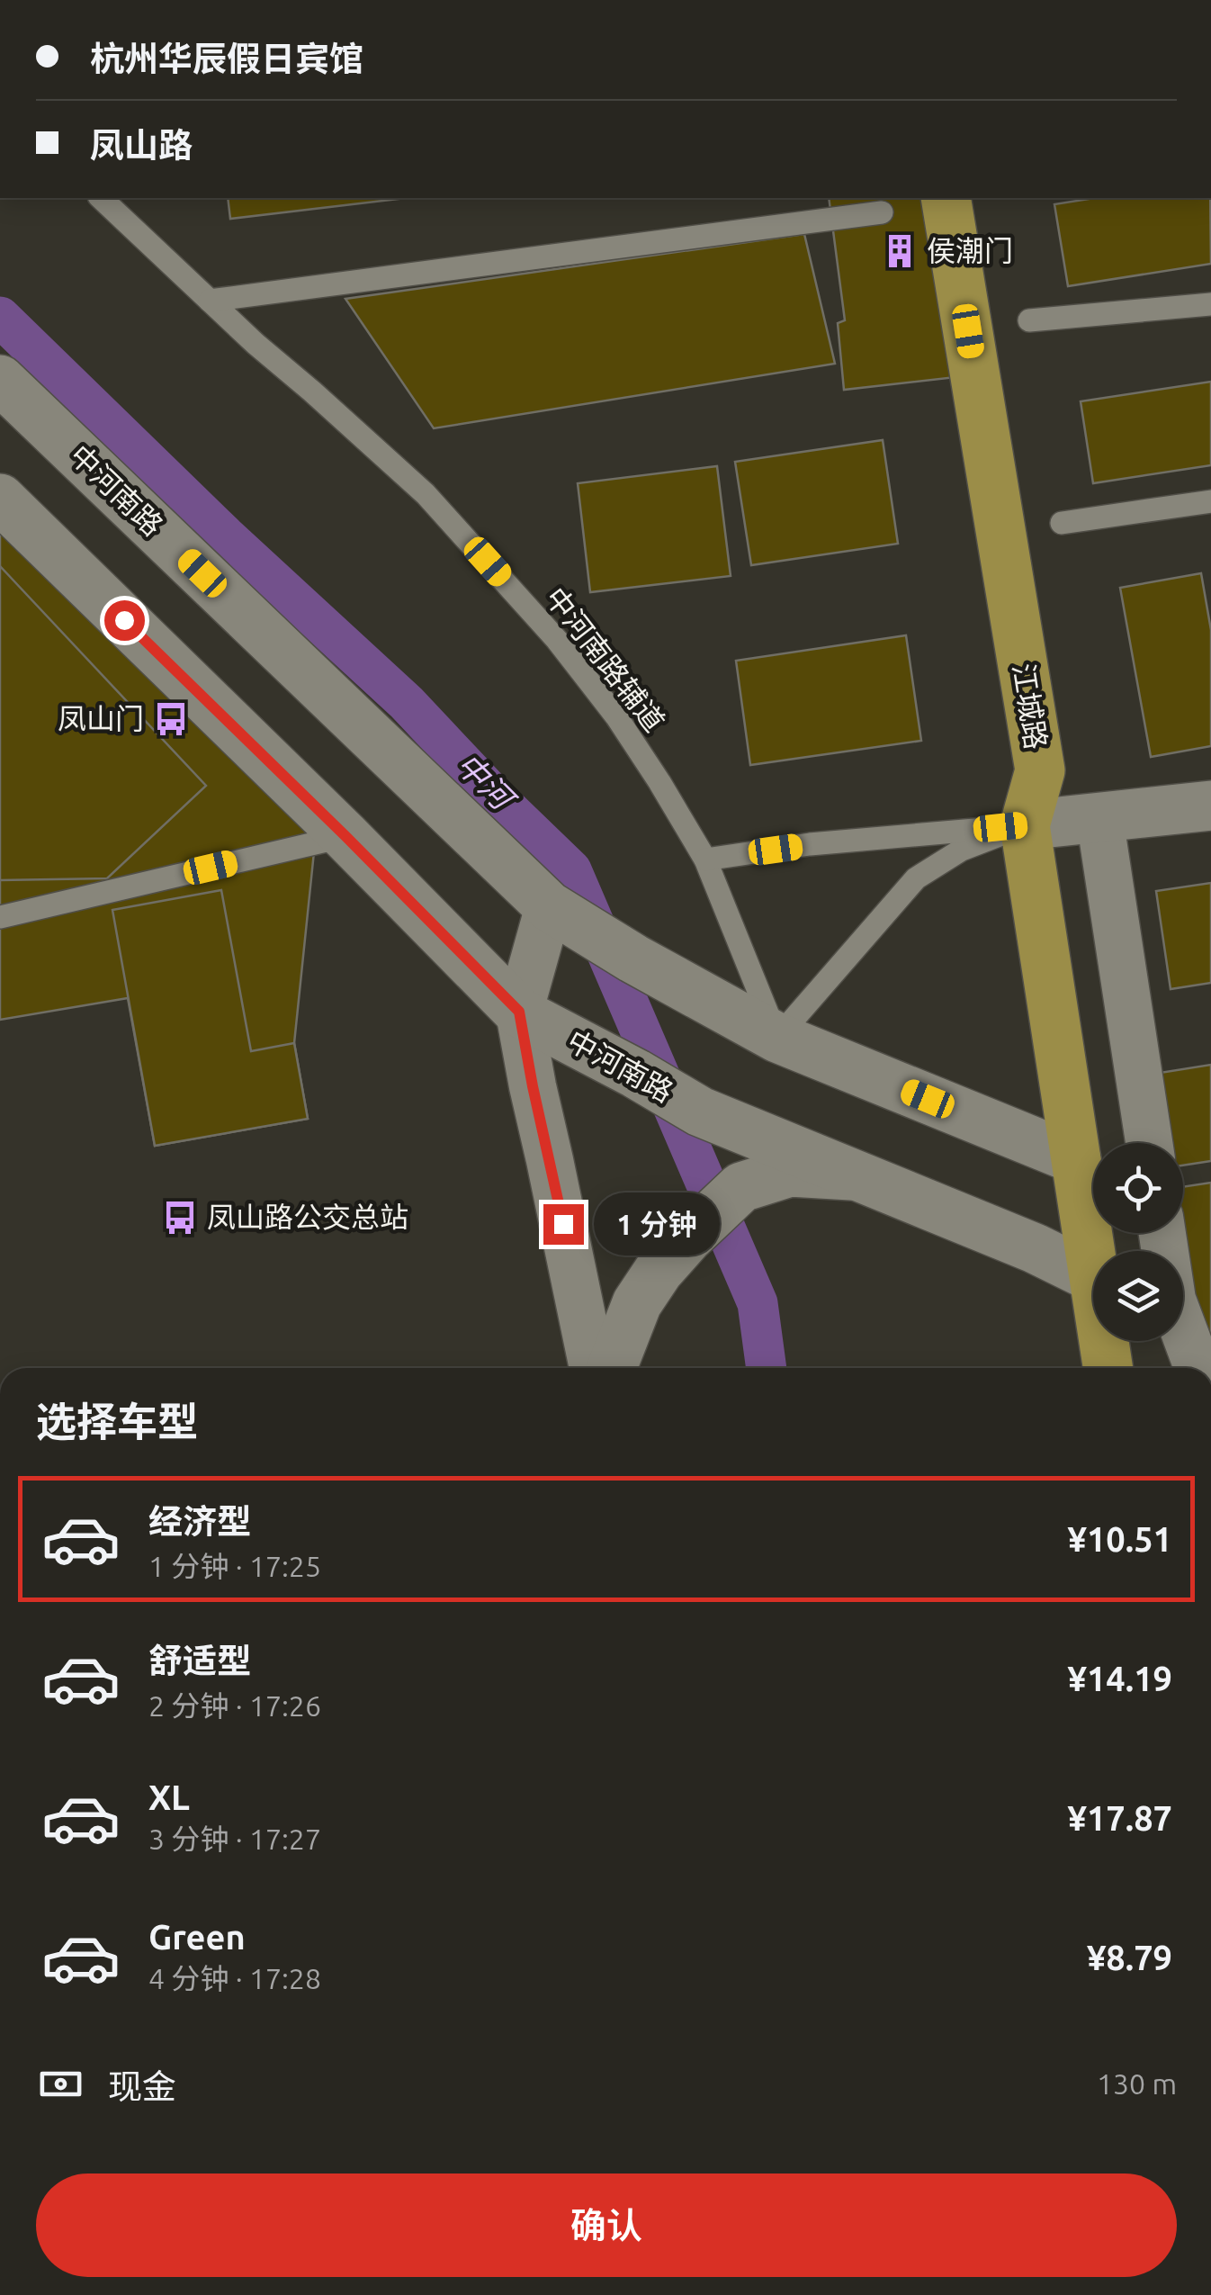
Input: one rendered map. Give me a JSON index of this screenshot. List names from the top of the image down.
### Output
{
  "streets": {
    "main road": ["中河南路", "江城路"],
    "lane": ["中河南路辅道"]
  },
  "crossings": [
    ["中河南路", "中河南路辅道"],
    ["中河南路", "江城路"]
  ],
  "water": ["中河"],
  "places": {
    "building": ["侯潮门"],
    "bus stop": ["凤山门", "凤山路公交总站"]
  },
  "page": {
    "banner": ["杭州华辰假日宾馆", "凤山路"],
    "bubble": "1 分钟",
    "heading": "选择车型",
    "list": [
      {
        "name": "经济型",
        "note": "1 分钟 · 17:25",
        "value": "¥10.51"
      },
      {
        "name": "舒适型",
        "note": "2 分钟 · 17:26",
        "value": "¥14.19"
      },
      {
        "name": "XL",
        "note": "3 分钟 · 17:27",
        "value": "¥17.87"
      },
      {
        "name": "Green",
        "note": "4 分钟 · 17:28",
        "value": "¥8.79"
      }
    ],
    "pay": ["现金", "130 m"],
    "buttons": "确认"
  }
}
